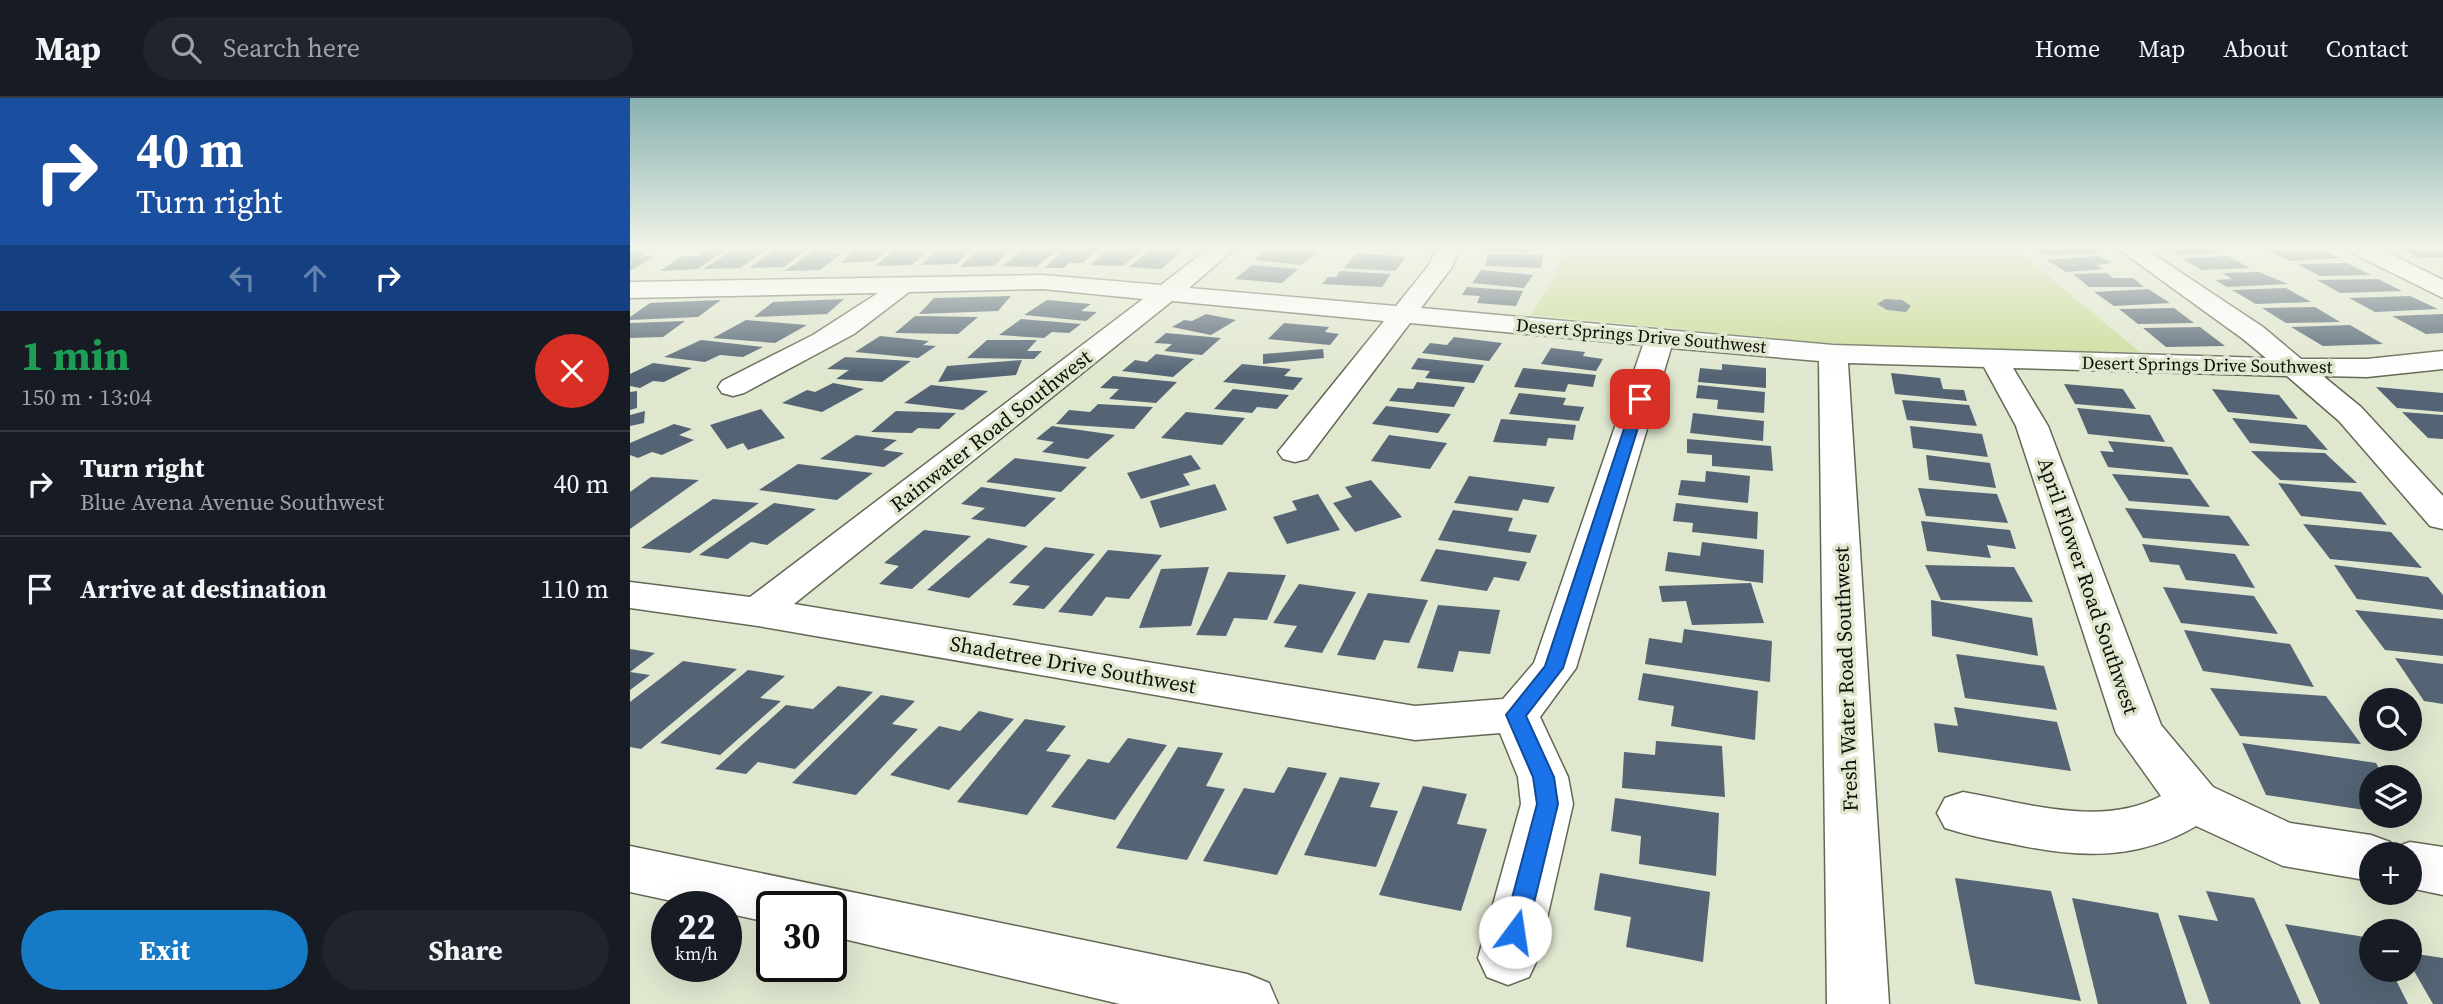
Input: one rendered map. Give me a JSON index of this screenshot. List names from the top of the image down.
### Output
{
  "streets": {
    "street": [
      "Desert Springs Drive Southwest",
      "Rainwater Road Southwest",
      "April Flower Road Southwest",
      "Shadetree Drive Southwest",
      "Fresh Water Road Southwest"
    ]
  },
  "crossings": [
    ["Desert Springs Drive Southwest", "Rainwater Road Southwest"],
    ["Desert Springs Drive Southwest", "April Flower Road Southwest"],
    ["Desert Springs Drive Southwest", "Fresh Water Road Southwest"],
    ["Rainwater Road Southwest", "Shadetree Drive Southwest"]
  ],
  "page": {
    "header": "Map",
    "search": "Search here",
    "nav": [
      "Home",
      "Map",
      "About",
      "Contact"
    ],
    "turn": ["40 m", "Turn right"],
    "heading": ["1 min", "150 m · 13:04"],
    "list": [
      {
        "name": "Turn right",
        "note": "Blue Avena Avenue Southwest",
        "value": "40 m"
      },
      {
        "name": "Arrive at destination",
        "value": "110 m"
      }
    ],
    "map_buttons": ["+", "−"],
    "speed": "22 km/h",
    "limit": "30",
    "buttons": ["Exit", "Share"]
  }
}
